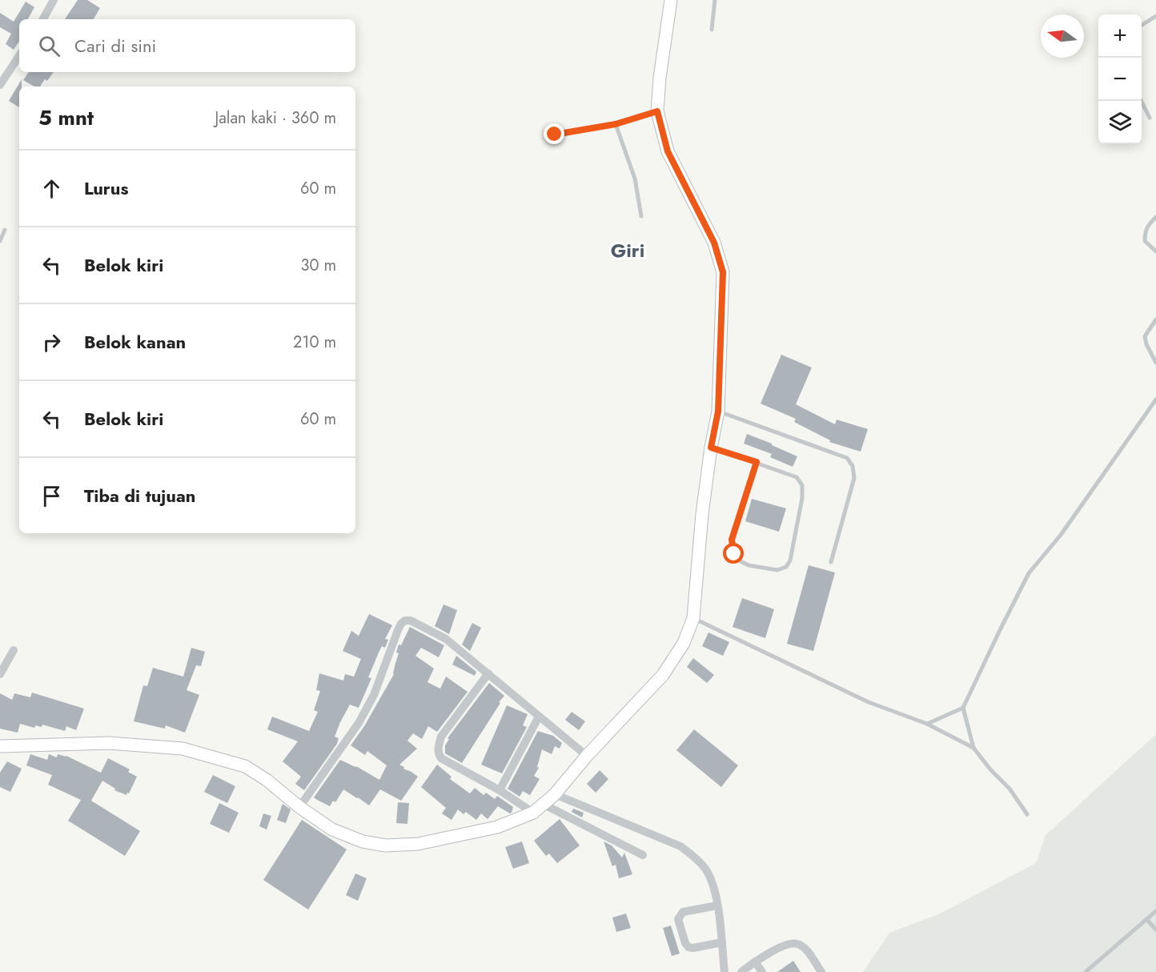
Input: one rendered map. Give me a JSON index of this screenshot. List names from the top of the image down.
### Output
{
  "districts": ["Giri"],
  "north": "left",
  "page": {
    "map_buttons": ["+", "−"],
    "search": "Cari di sini",
    "heading": ["5 mnt", "Jalan kaki · 360 m"],
    "list": [
      ["Lurus", "60 m"],
      ["Belok kiri", "30 m"],
      ["Belok kanan", "210 m"],
      ["Belok kiri", "60 m"],
      "Tiba di tujuan"
    ]
  }
}
